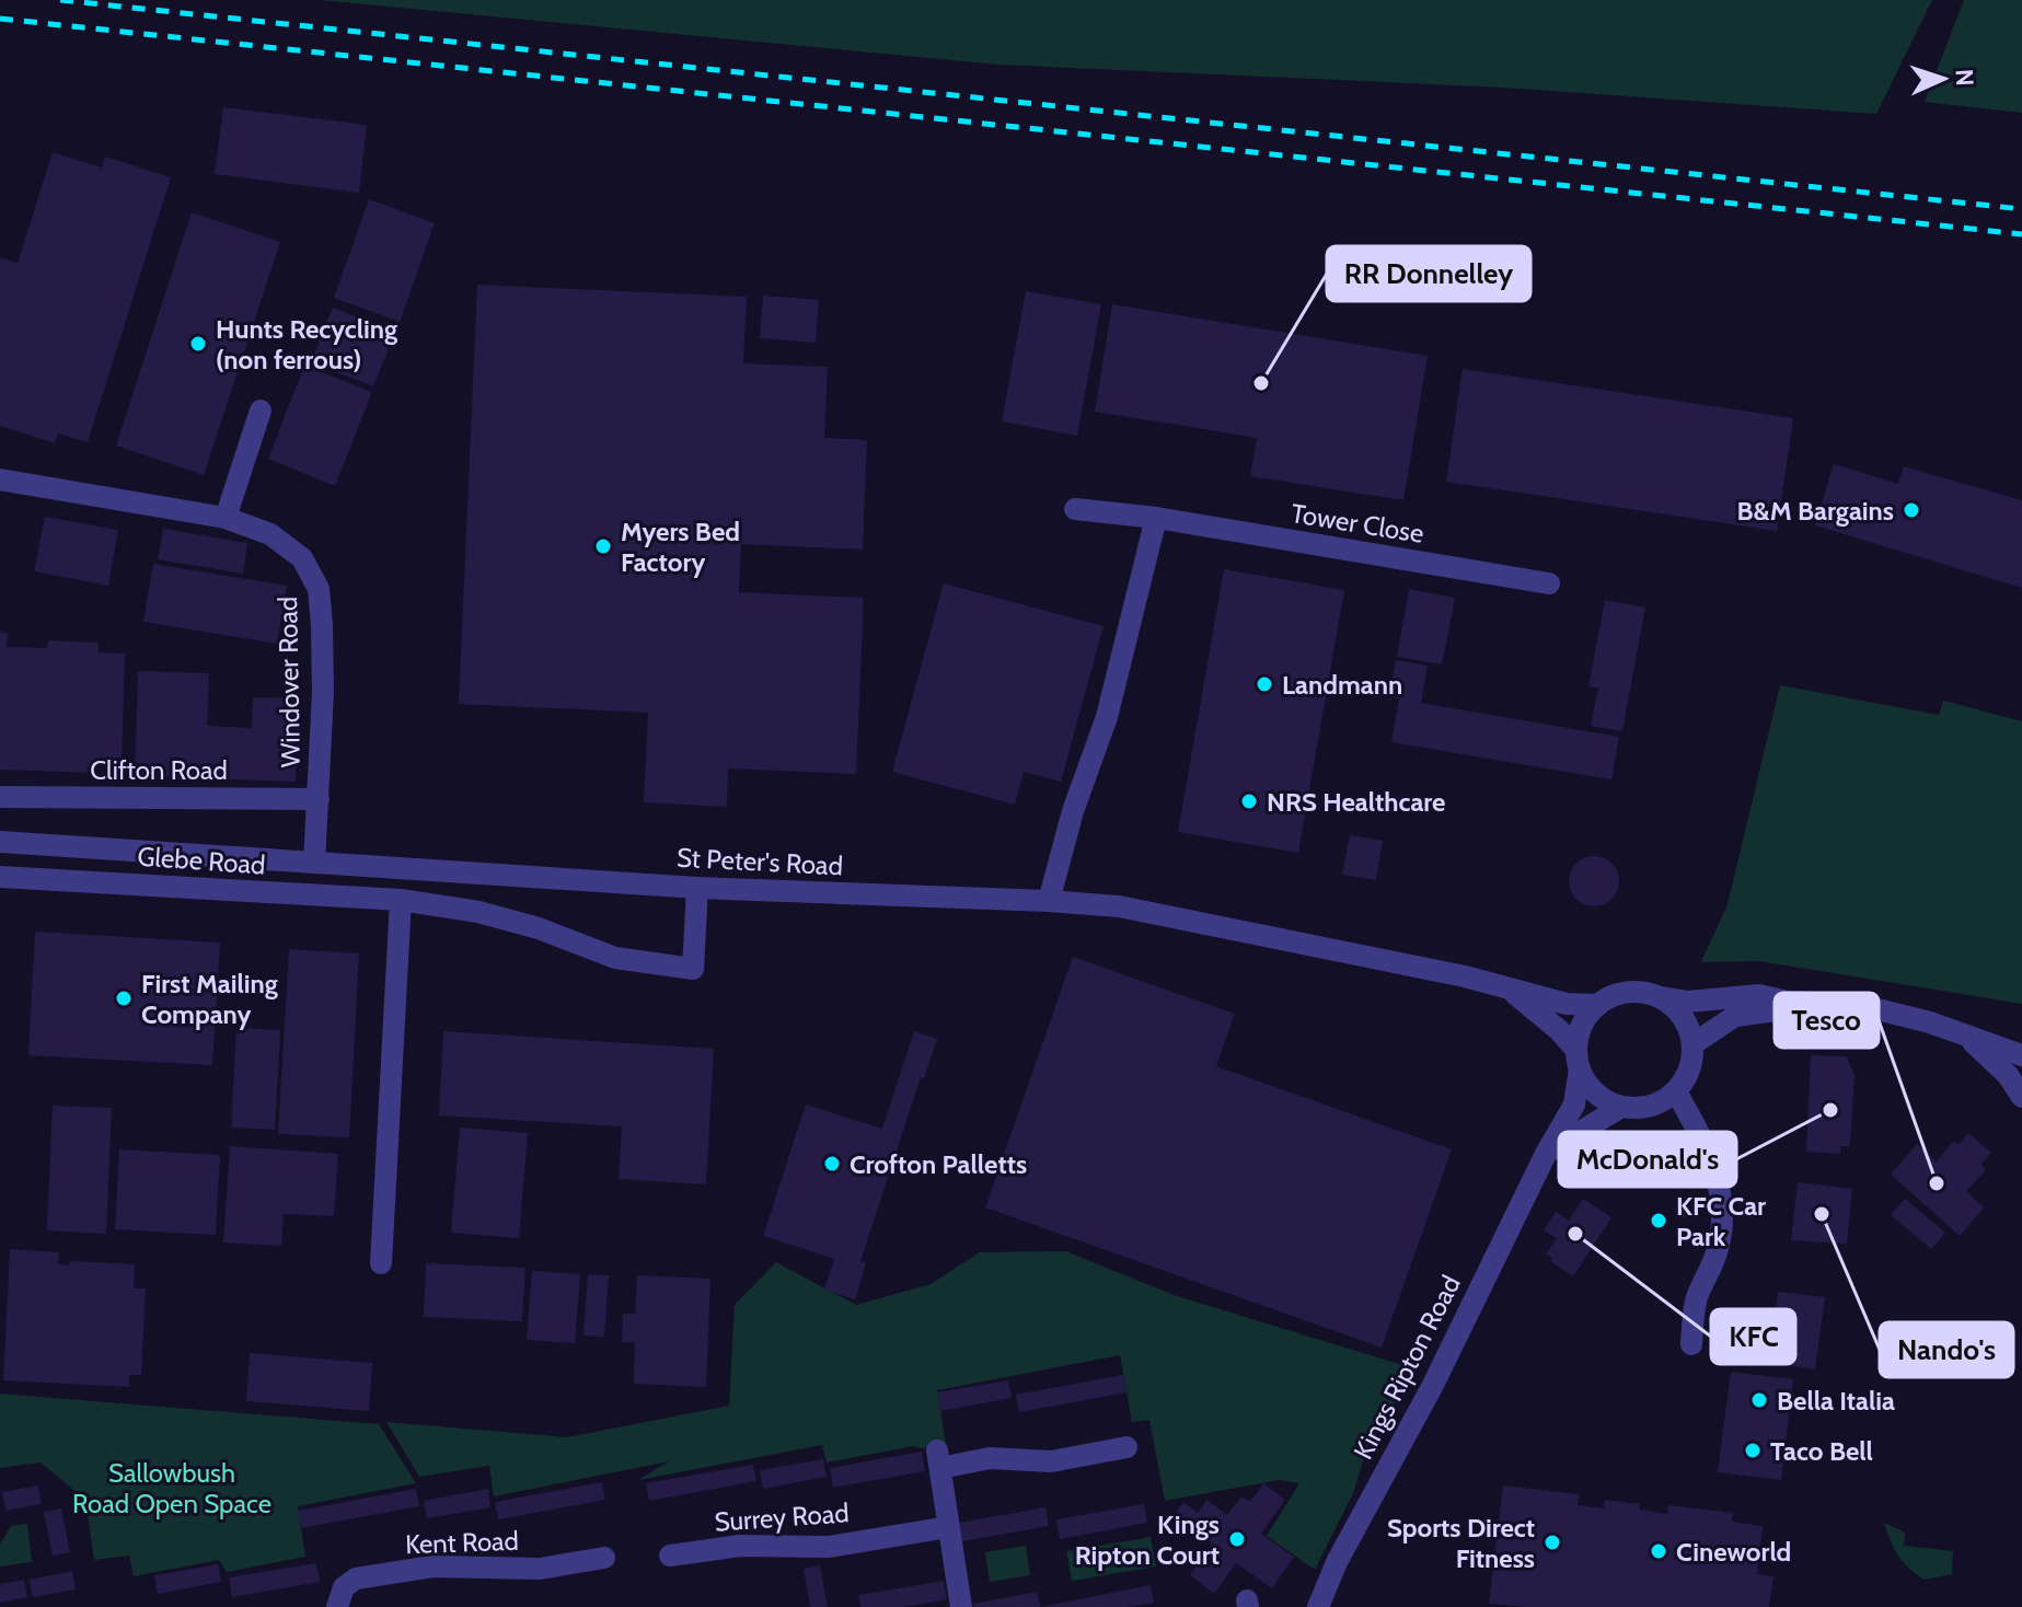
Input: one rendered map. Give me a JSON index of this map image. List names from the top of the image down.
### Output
{
  "streets": {
    "street": [
      "Tower Close",
      "Windover Road",
      "Clifton Road",
      "Glebe Road",
      "St Peter's Road",
      "Kings Ripton Road",
      "Surrey Road",
      "Kent Road"
    ]
  },
  "crossings": [
    ["Windover Road", "Clifton Road"],
    ["Windover Road", "St Peter's Road"],
    ["Glebe Road", "St Peter's Road"],
    ["St Peter's Road", "Kings Ripton Road"]
  ],
  "parks": ["Sallowbush Road Open Space"],
  "places": [
    "Hunts Recycling (non ferrous)",
    "RR Donnelley",
    "B&M Bargains",
    "Myers Bed Factory",
    "Landmann",
    "NRS Healthcare",
    "First Mailing Company",
    "McDonald's",
    "Crofton Palletts",
    "Tesco",
    "Nando's",
    "KFC Car Park",
    "KFC",
    "Bella Italia",
    "Taco Bell",
    "Kings Ripton Court",
    "Sports Direct Fitness",
    "Cineworld"
  ],
  "north": "right"
}
